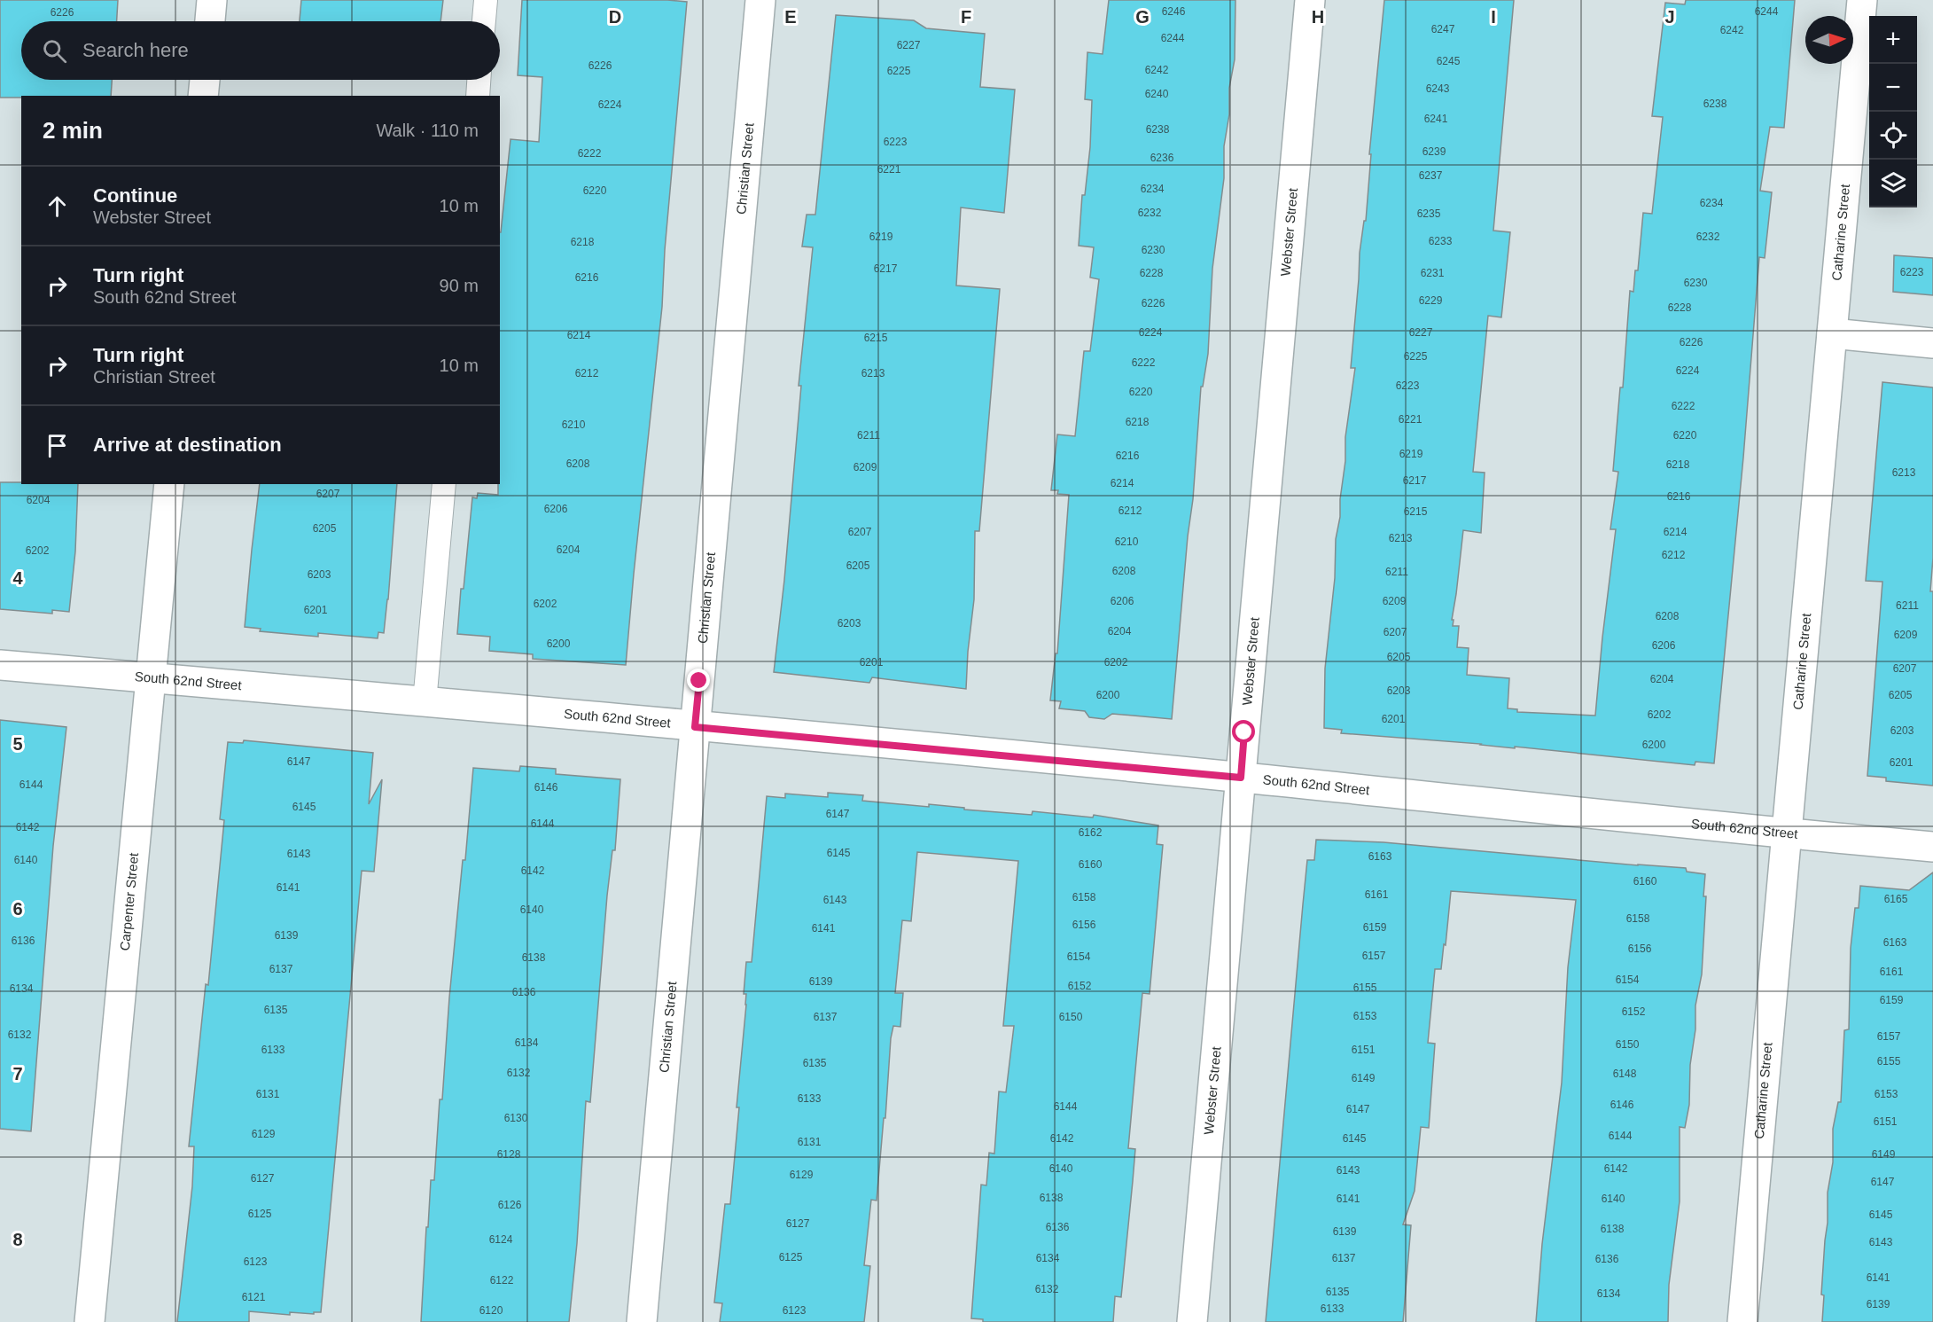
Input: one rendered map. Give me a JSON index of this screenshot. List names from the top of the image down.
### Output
{
  "streets": {
    "street": [
      "Christian Street",
      "Webster Street",
      "Catharine Street",
      "South 62nd Street",
      "Carpenter Street"
    ]
  },
  "crossings": [
    ["Christian Street", "South 62nd Street"],
    ["Webster Street", "South 62nd Street"],
    ["Catharine Street", "South 62nd Street"],
    ["South 62nd Street", "Carpenter Street"]
  ],
  "house_numbers": [
    "6246",
    "6244",
    "6226",
    "6247",
    "6242",
    "6244",
    "6227",
    "6245",
    "6226",
    "6242",
    "6225",
    "6243",
    "6240",
    "6238",
    "6224",
    "6241",
    "6238",
    "6223",
    "6239",
    "6222",
    "6236",
    "6221",
    "6237",
    "6234",
    "6220",
    "6234",
    "6232",
    "6235",
    "6219",
    "6232",
    "6233",
    "6218",
    "6230",
    "6217",
    "6223",
    "6228",
    "6231",
    "6216",
    "6230",
    "6229",
    "6226",
    "6228",
    "6224",
    "6227",
    "6214",
    "6215",
    "6226",
    "6225",
    "6222",
    "6224",
    "6212",
    "6213",
    "6223",
    "6220",
    "6222",
    "6221",
    "6218",
    "6210",
    "6211",
    "6220",
    "6219",
    "6216",
    "6208",
    "6218",
    "6209",
    "6213",
    "6217",
    "6214",
    "6207",
    "6216",
    "6204",
    "6206",
    "6212",
    "6215",
    "6205",
    "6207",
    "6214",
    "6213",
    "6210",
    "6204",
    "6202",
    "6212",
    "6205",
    "6208",
    "6211",
    "6203",
    "6206",
    "6209",
    "6202",
    "6211",
    "6201",
    "6208",
    "6203",
    "6204",
    "6207",
    "6209",
    "6200",
    "6206",
    "6205",
    "6201",
    "6202",
    "6207",
    "6204",
    "6203",
    "6200",
    "6205",
    "6202",
    "6201",
    "6203",
    "6200",
    "6147",
    "6201",
    "6144",
    "6146",
    "6145",
    "6147",
    "6144",
    "6142",
    "6162",
    "6145",
    "6143",
    "6163",
    "6140",
    "6160",
    "6142",
    "6160",
    "6141",
    "6161",
    "6158",
    "6165",
    "6143",
    "6140",
    "6158",
    "6156",
    "6159",
    "6141",
    "6139",
    "6136",
    "6163",
    "6156",
    "6157",
    "6154",
    "6138",
    "6137",
    "6161",
    "6154",
    "6139",
    "6152",
    "6155",
    "6134",
    "6136",
    "6159",
    "6135",
    "6152",
    "6153",
    "6137",
    "6150",
    "6132",
    "6157",
    "6134",
    "6150",
    "6133",
    "6151",
    "6155",
    "6135",
    "6132",
    "6148",
    "6149",
    "6131",
    "6153",
    "6133",
    "6146",
    "6144",
    "6147",
    "6130",
    "6151",
    "6129",
    "6144",
    "6142",
    "6145",
    "6131",
    "6128",
    "6149",
    "6140",
    "6142",
    "6143",
    "6129",
    "6127",
    "6147",
    "6138",
    "6141",
    "6140",
    "6126",
    "6125",
    "6145",
    "6127",
    "6136",
    "6138",
    "6139",
    "6124",
    "6143",
    "6125",
    "6134",
    "6137",
    "6136",
    "6123",
    "6141",
    "6122",
    "6132",
    "6135",
    "6134",
    "6121",
    "6139",
    "6133",
    "6120",
    "6123"
  ],
  "north": "right",
  "page": {
    "map_buttons": ["+", "−"],
    "search": "Search here",
    "heading": ["2 min", "Walk · 110 m"],
    "list": [
      ["Continue", "Webster Street", "10 m"],
      ["Turn right", "South 62nd Street", "90 m"],
      ["Turn right", "Christian Street", "10 m"],
      "Arrive at destination"
    ]
  },
  "grid": {
    "columns": [
      "D",
      "E",
      "F",
      "G",
      "H",
      "I",
      "J"
    ],
    "rows": [
      "4",
      "5",
      "6",
      "7",
      "8"
    ]
  }
}
